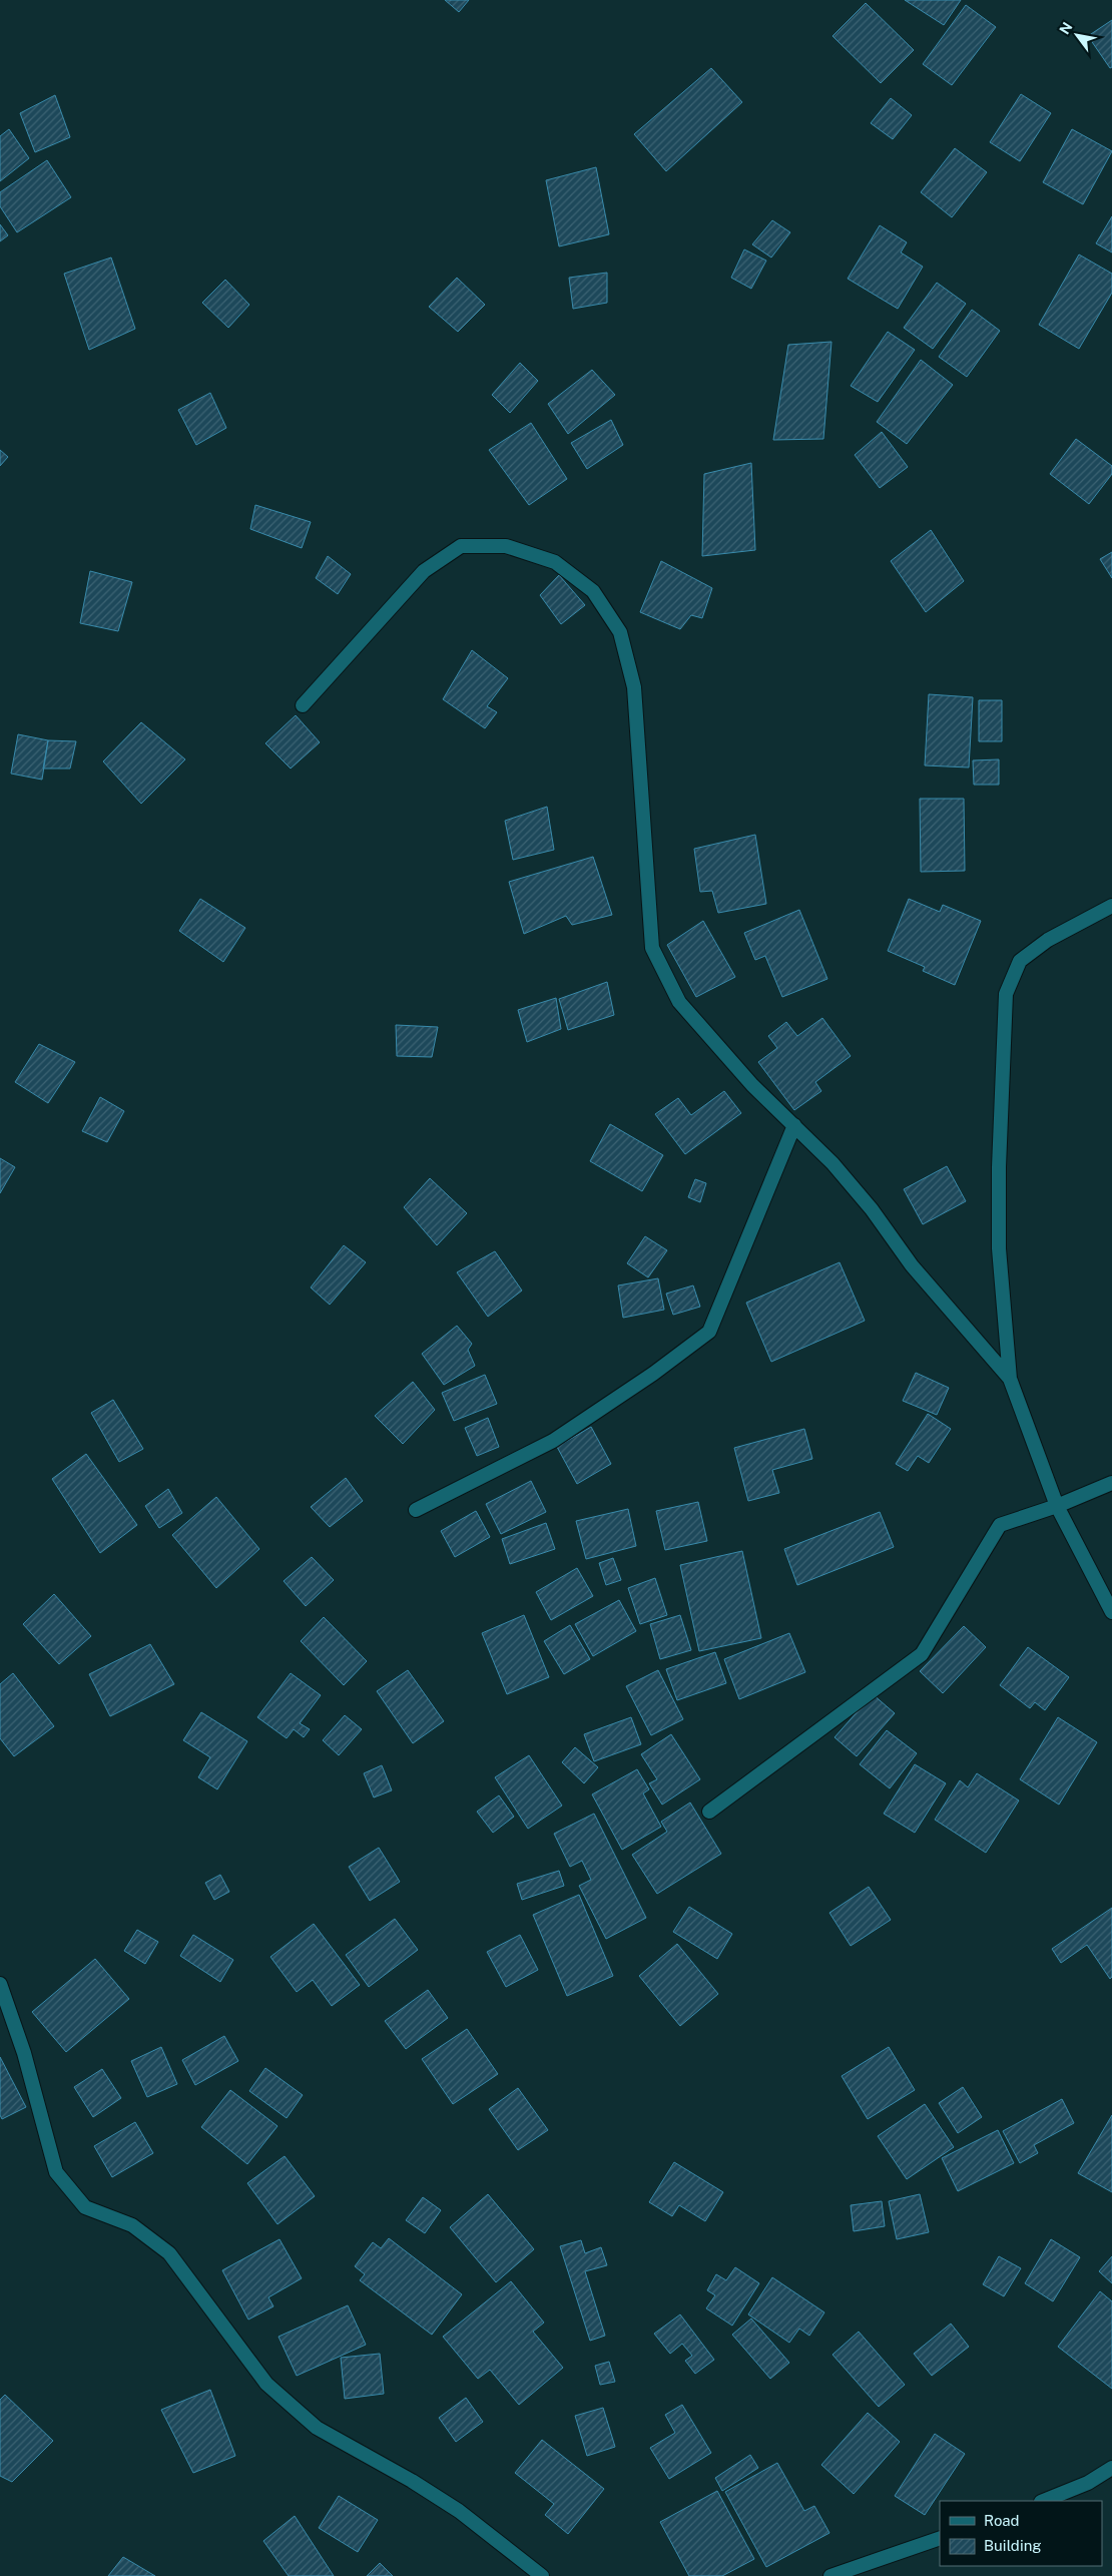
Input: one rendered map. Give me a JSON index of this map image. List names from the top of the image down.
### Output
{
  "legend": ["Road", "Building"],
  "north": "top left"
}
